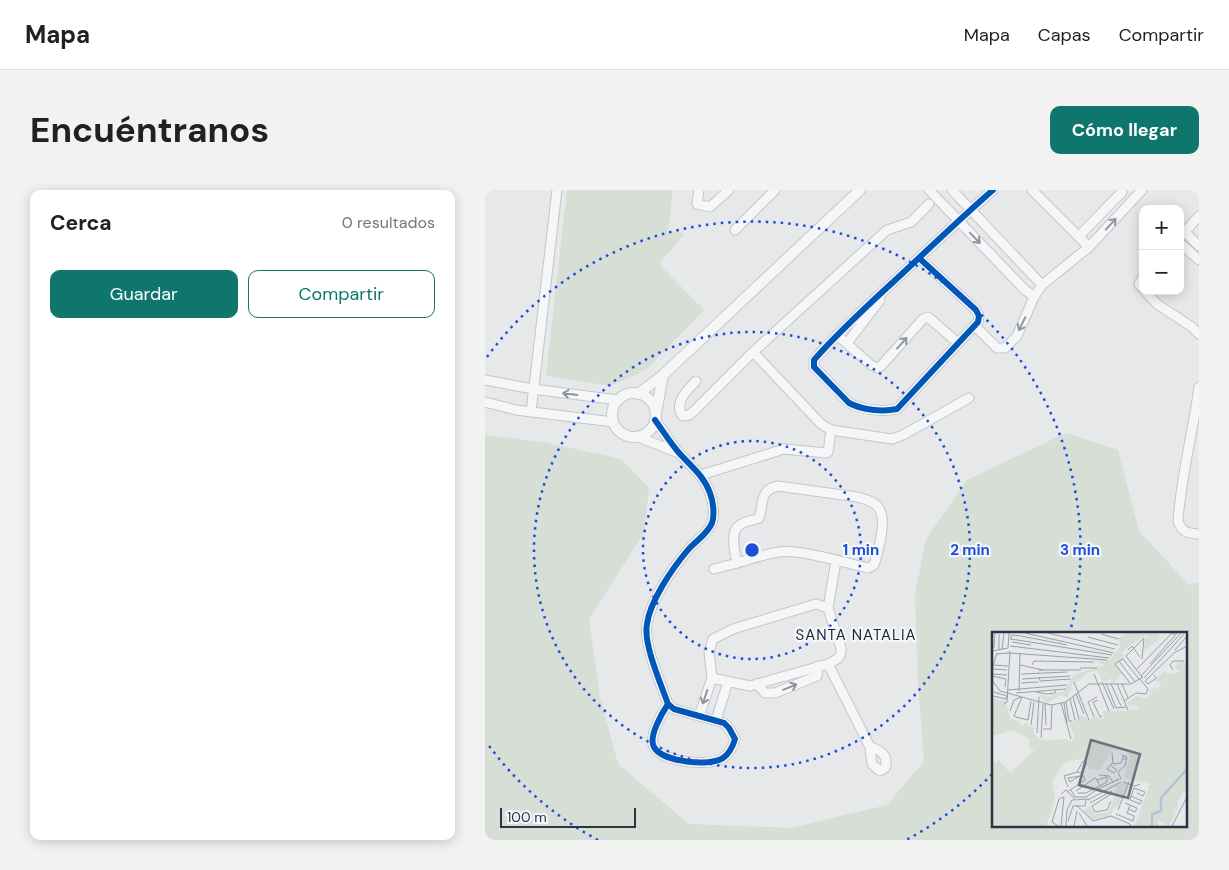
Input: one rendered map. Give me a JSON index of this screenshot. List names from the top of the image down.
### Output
{
  "districts": ["SANTA NATALIA"],
  "scale_bar": "100 m",
  "page": {
    "header": "Mapa",
    "nav": ["Mapa", "Capas", "Compartir"],
    "buttons": [
      "Cómo llegar",
      ["Guardar", "Compartir"]
    ],
    "title": "Encuéntranos",
    "heading": ["Cerca", "0 resultados"],
    "map_buttons": ["+", "−"],
    "scale": "100 m"
  },
  "rings": ["1 min", "2 min", "3 min"]
}
